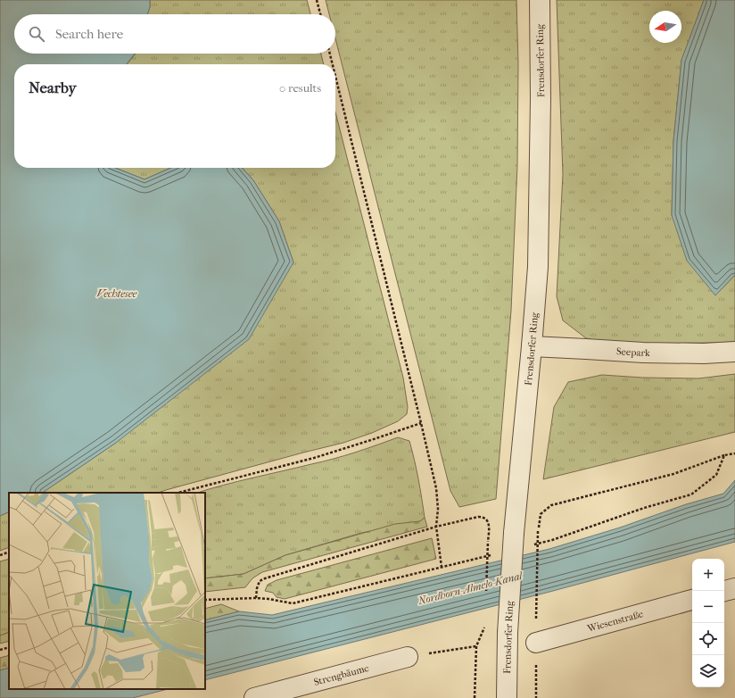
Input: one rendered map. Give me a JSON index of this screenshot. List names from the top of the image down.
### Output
{
  "streets": {
    "street": [
      "Frensdorfer Ring",
      "Seepark",
      "Wiesenstraße",
      "Strengbäume"
    ]
  },
  "crossings": [
    ["Frensdorfer Ring", "Seepark"]
  ],
  "water": ["Vechtesee", "Nordhorn-Almelo-Kanal"],
  "north": "left",
  "page": {
    "search": "Search here",
    "heading": ["Nearby", "0 results"],
    "map_buttons": ["+", "−"]
  }
}
